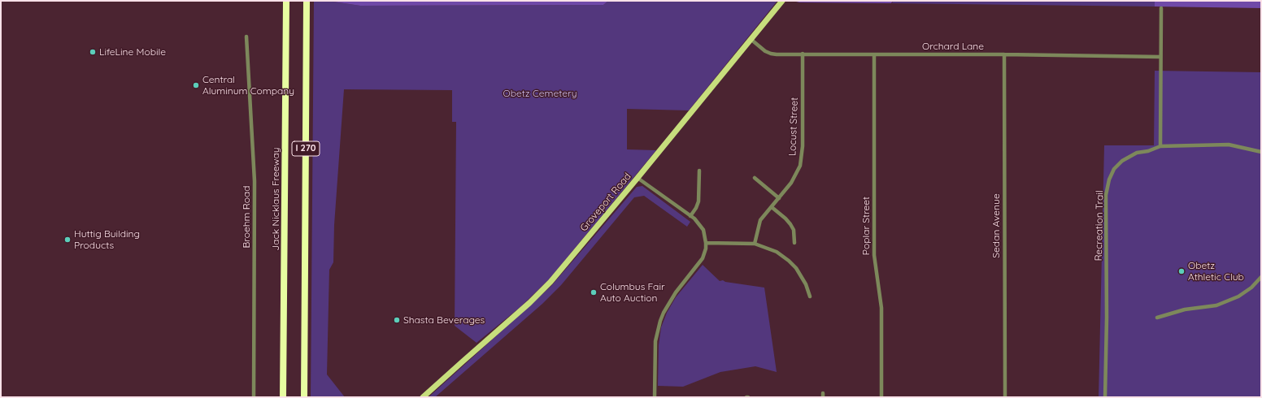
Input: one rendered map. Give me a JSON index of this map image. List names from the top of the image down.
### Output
{
  "streets": {
    "highway": ["I 270", "Jack Nicklaus Freeway"],
    "main road": ["Groveport Road"],
    "street": [
      "Orchard Lane",
      "Locust Street",
      "Broehm Road",
      "Poplar Street",
      "Sedan Avenue",
      "Recreation Trail"
    ]
  },
  "crossings": [
    ["Orchard Lane", "Locust Street"],
    ["Orchard Lane", "Groveport Road"],
    ["Orchard Lane", "Poplar Street"],
    ["Orchard Lane", "Sedan Avenue"]
  ],
  "parks": ["Obetz Cemetery"],
  "places": [
    "LifeLine Mobile",
    "Central Aluminum Company",
    "Huttig Building Products",
    "Obetz Athletic Club",
    "Columbus Fair Auto Auction",
    "Shasta Beverages"
  ]
}
